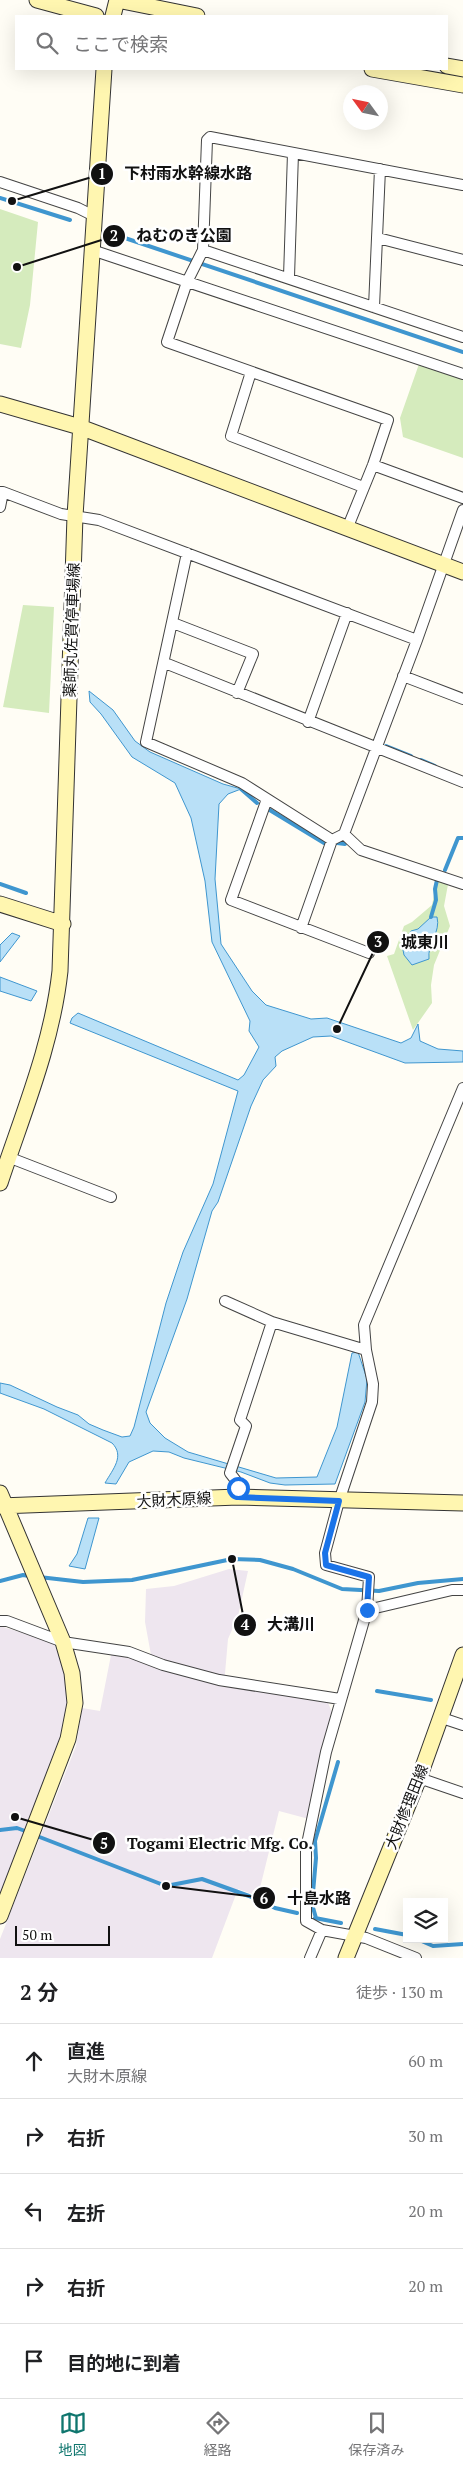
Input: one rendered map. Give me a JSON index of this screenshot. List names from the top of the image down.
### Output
{
  "streets": {
    "main road": ["薬師丸佐賀停車場線", "大財木原線", "大財修理田線"]
  },
  "places": [
    "下村雨水幹線水路",
    "ねむのき公園",
    "城東川",
    "大溝川",
    "Togami Electric Mfg. Co.",
    "十島水路"
  ],
  "scale_bar": "50 m",
  "north": "top left",
  "page": {
    "search": "ここで検索",
    "scale": "50 m",
    "heading": ["2 分", "徒歩 · 130 m"],
    "list": [
      ["直進", "大財木原線", "60 m"],
      ["右折", "30 m"],
      ["左折", "20 m"],
      ["右折", "20 m"],
      "目的地に到着"
    ],
    "nav": ["地図", "経路", "保存済み"]
  }
}
